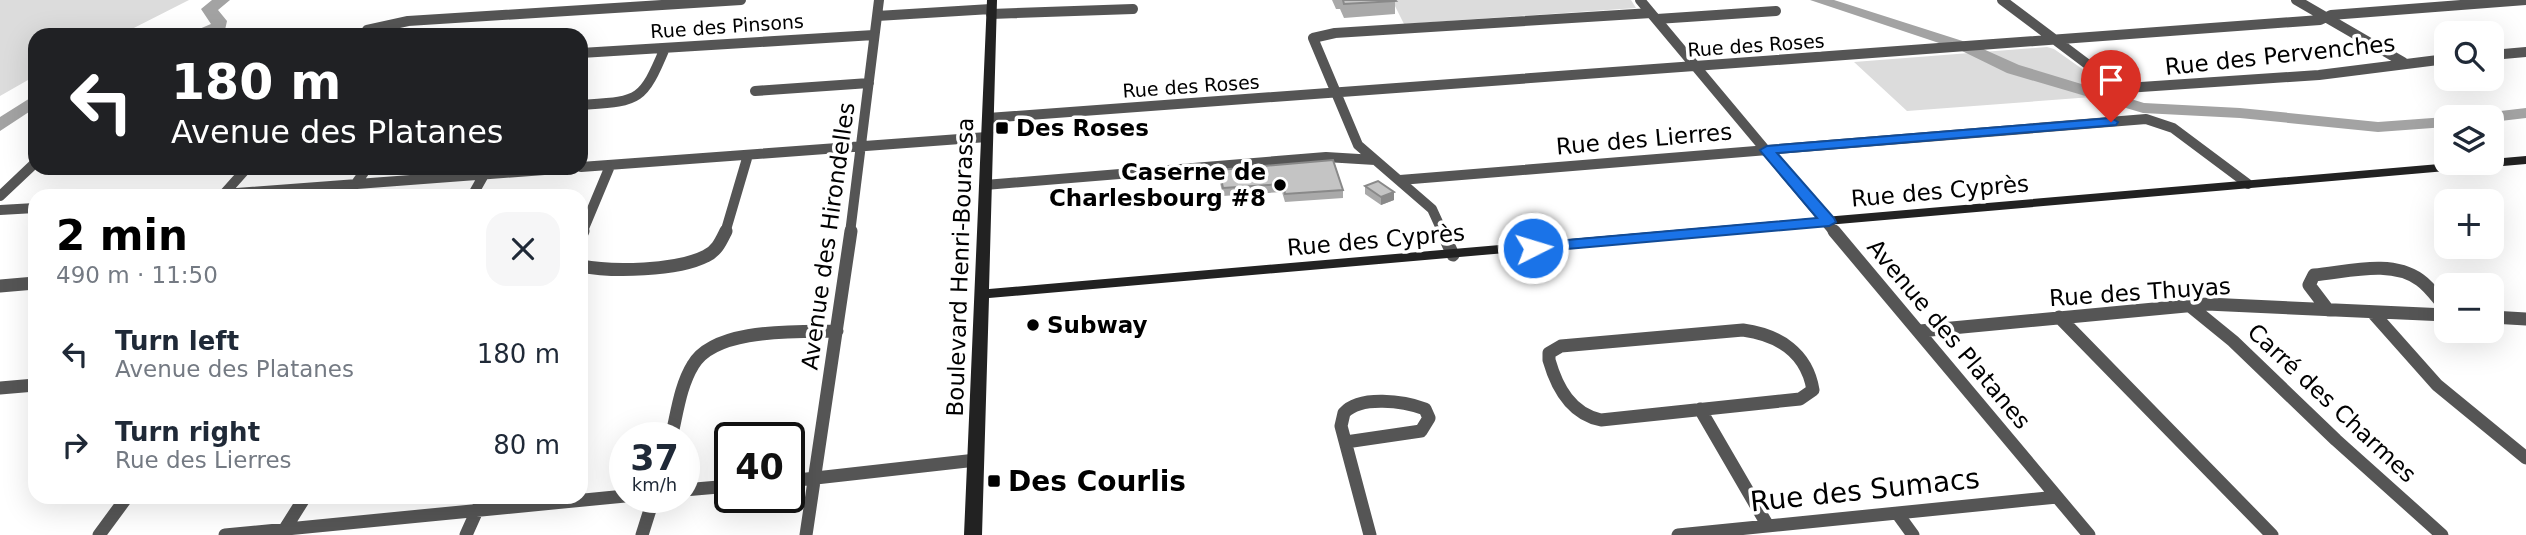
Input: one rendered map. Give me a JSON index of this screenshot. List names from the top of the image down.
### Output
{
  "streets": {
    "street": [
      "Rue des Pinsons",
      "Rue des Roses",
      "Rue des Pervenches",
      "Rue des Lierres",
      "Rue des Cyprès",
      "Avenue des Hirondelles",
      "Boulevard Henri-Bourassa",
      "Rue des Thuyas",
      "Avenue des Platanes",
      "Carré des Charmes",
      "Rue des Sumacs"
    ]
  },
  "crossings": [
    ["Rue des Pinsons", "Avenue des Hirondelles"],
    ["Rue des Roses", "Rue des Pervenches"],
    ["Rue des Roses", "Boulevard Henri-Bourassa"],
    ["Rue des Roses", "Avenue des Platanes"],
    ["Rue des Lierres", "Rue des Cyprès"],
    ["Rue des Lierres", "Avenue des Platanes"],
    ["Rue des Cyprès", "Boulevard Henri-Bourassa"],
    ["Rue des Cyprès", "Avenue des Platanes"],
    ["Rue des Thuyas", "Avenue des Platanes"],
    ["Rue des Thuyas", "Carré des Charmes"],
    ["Avenue des Platanes", "Rue des Sumacs"]
  ],
  "places": {
    "transit": ["Des Roses", "Des Courlis"],
    "other": ["Caserne de Charlesbourg #8", "Subway"]
  },
  "page": {
    "map_buttons": ["+", "−"],
    "turn": ["180 m", "Avenue des Platanes"],
    "heading": ["2 min", "490 m · 11:50"],
    "list": [
      {
        "name": "Turn left",
        "note": "Avenue des Platanes",
        "value": "180 m"
      },
      {
        "name": "Turn right",
        "note": "Rue des Lierres",
        "value": "80 m"
      }
    ],
    "speed": "37 km/h",
    "limit": "40"
  }
}
